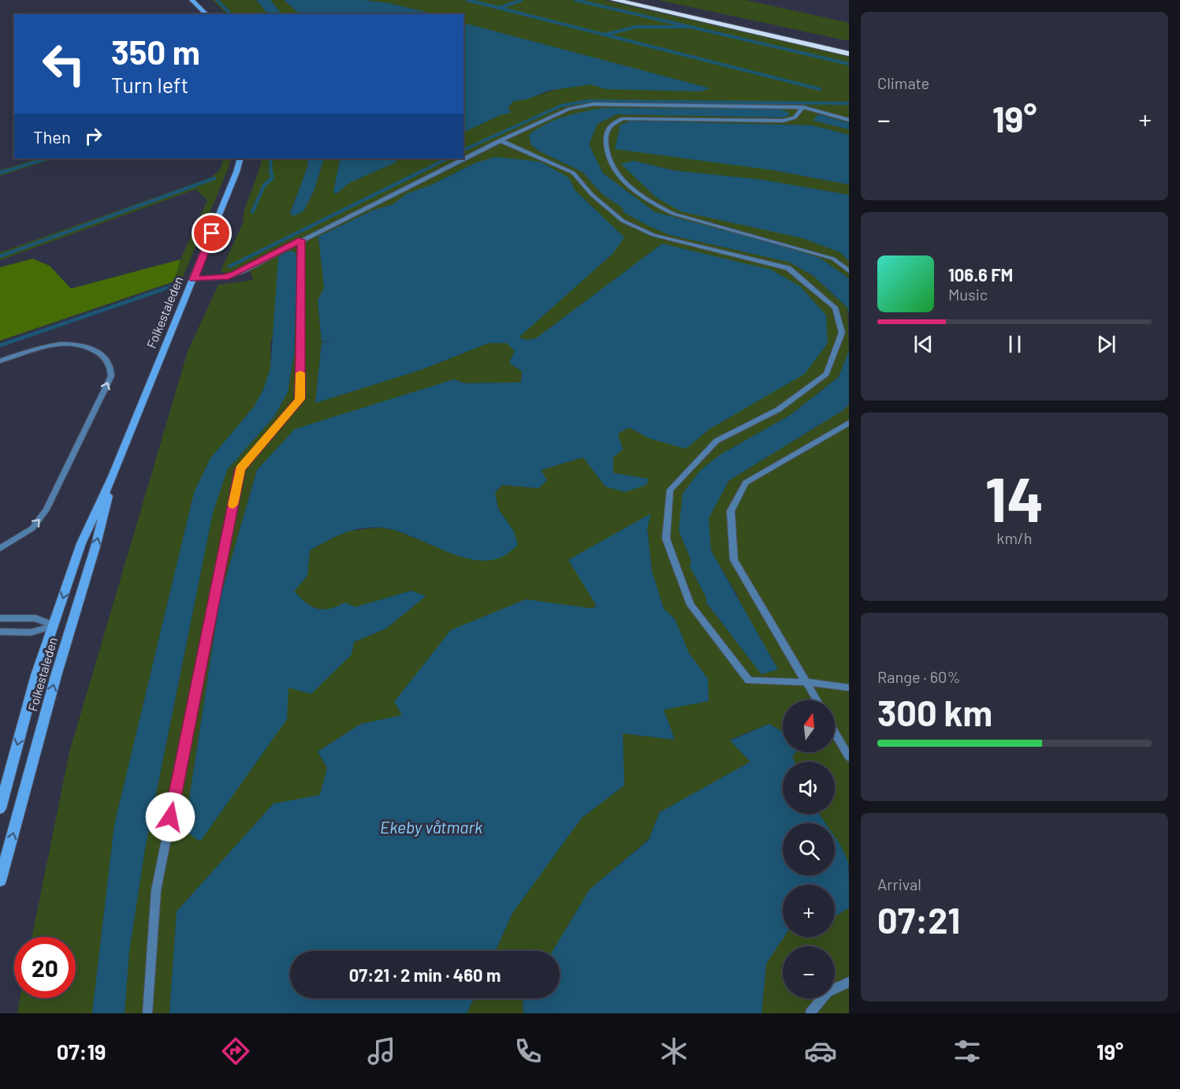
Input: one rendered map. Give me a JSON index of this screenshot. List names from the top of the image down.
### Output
{
  "streets": {
    "main road": ["Folkestaleden"]
  },
  "water": ["Ekeby våtmark"],
  "north": "top",
  "page": {
    "tile": [
      "Climate",
      ["14", "km/h"],
      ["Range · 60%", "300 km"],
      ["Arrival", "07:21"]
    ],
    "turn": ["350 m", "Turn left"],
    "heat": ["−", "19°", "+"],
    "then": "Then",
    "song": ["106.6 FM", "Music"],
    "map_buttons": ["+", "−"],
    "limit": "20",
    "trip": "07:21 · 2 min · 460 m",
    "tabs": ["07:19", "19°"]
  }
}
